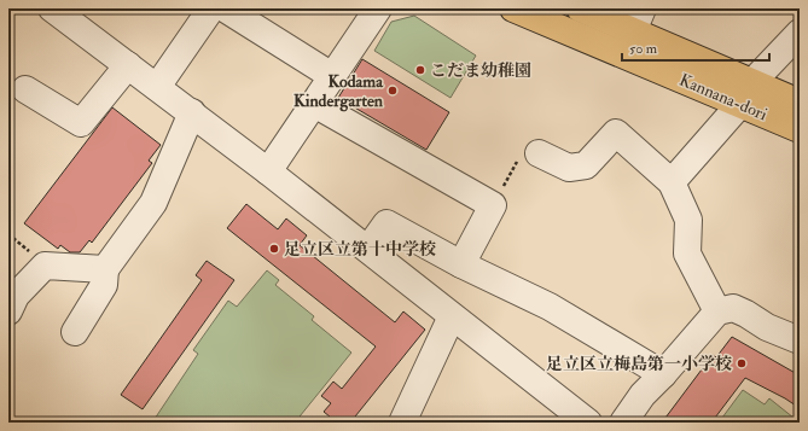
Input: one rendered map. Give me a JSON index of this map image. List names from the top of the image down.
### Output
{
  "streets": {
    "main road": ["Kannana-dori"]
  },
  "places": [
    "こだま幼稚園",
    "Kodama Kindergarten",
    "足立区立第十中学校",
    "足立区立梅島第一小学校"
  ],
  "scale_bar": "50 m"
}
